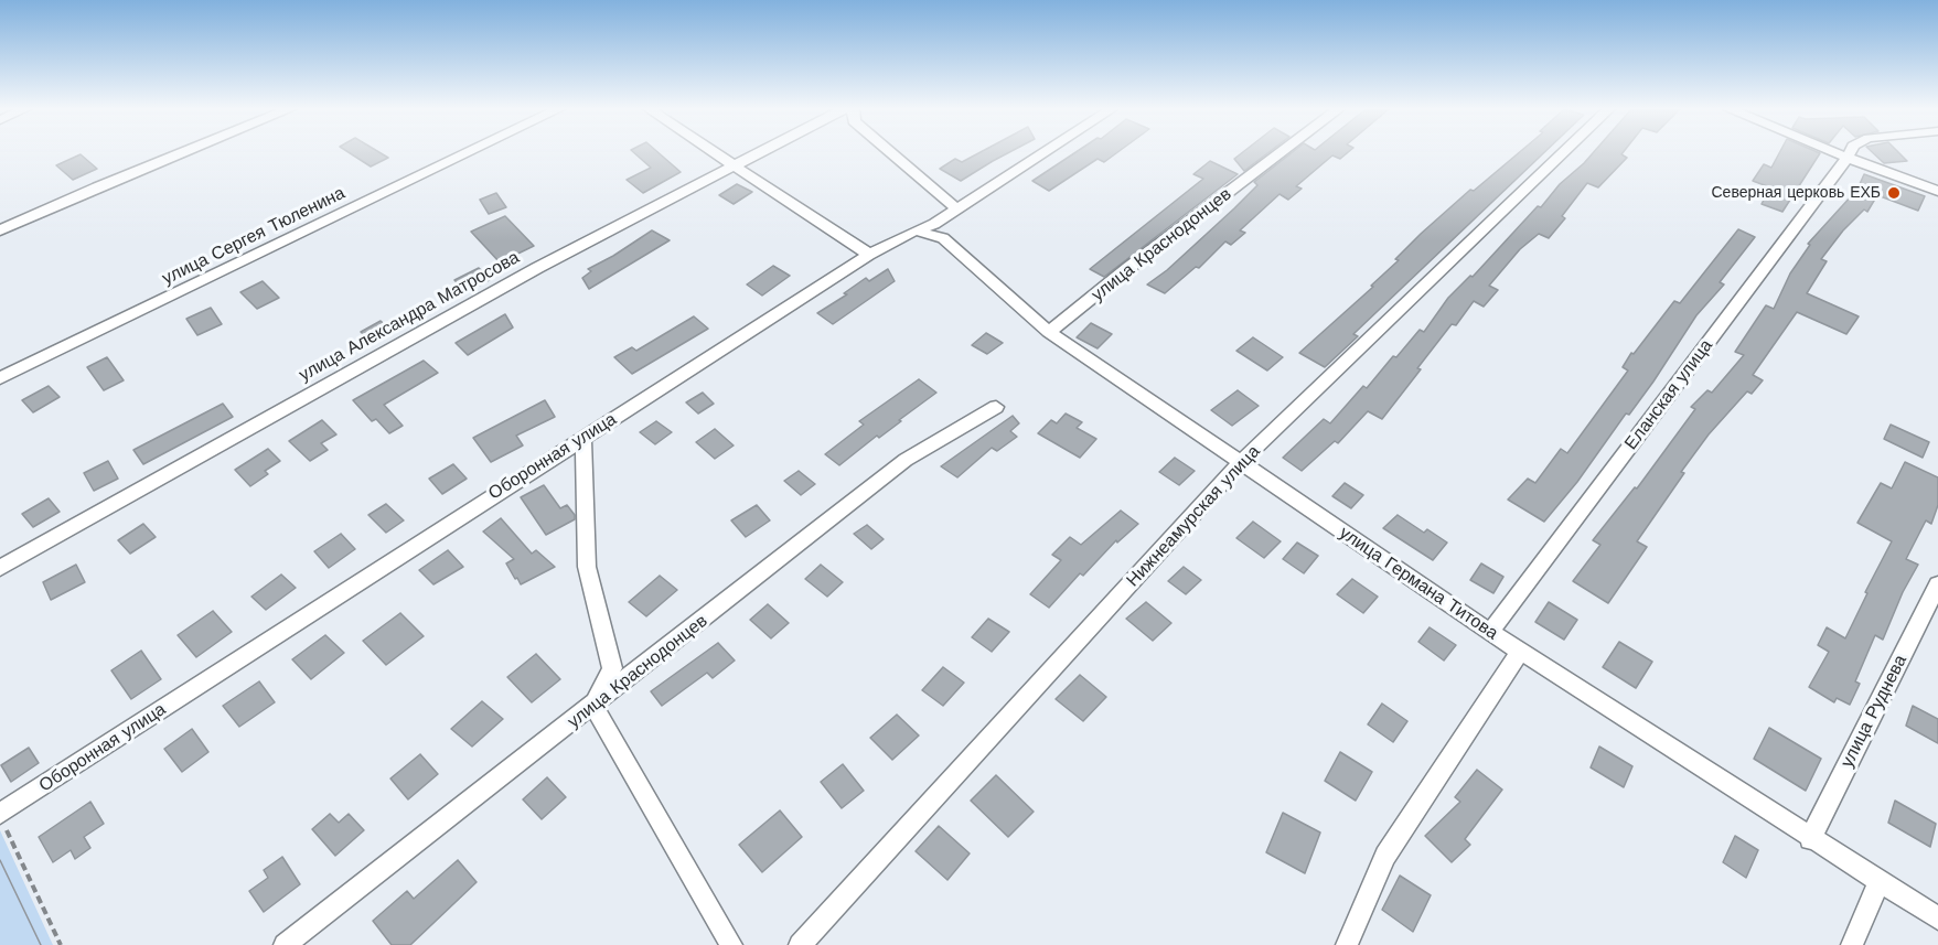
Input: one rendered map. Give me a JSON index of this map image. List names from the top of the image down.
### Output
{
  "streets": {
    "street": [
      "улица Сергея Тюленина",
      "улица Краснодонцев",
      "улица Александра Матросова",
      "Еланская улица",
      "Оборонная улица",
      "Нижнеамурская улица",
      "улица Германа Титова",
      "улица Руднева"
    ]
  },
  "crossings": [
    ["улица Краснодонцев", "улица Германа Титова"],
    ["Еланская улица", "улица Германа Титова"],
    ["Оборонная улица", "улица Германа Титова"],
    ["Нижнеамурская улица", "улица Германа Титова"],
    ["улица Германа Титова", "улица Руднева"]
  ],
  "places": ["Северная церковь ЕХБ"]
}
